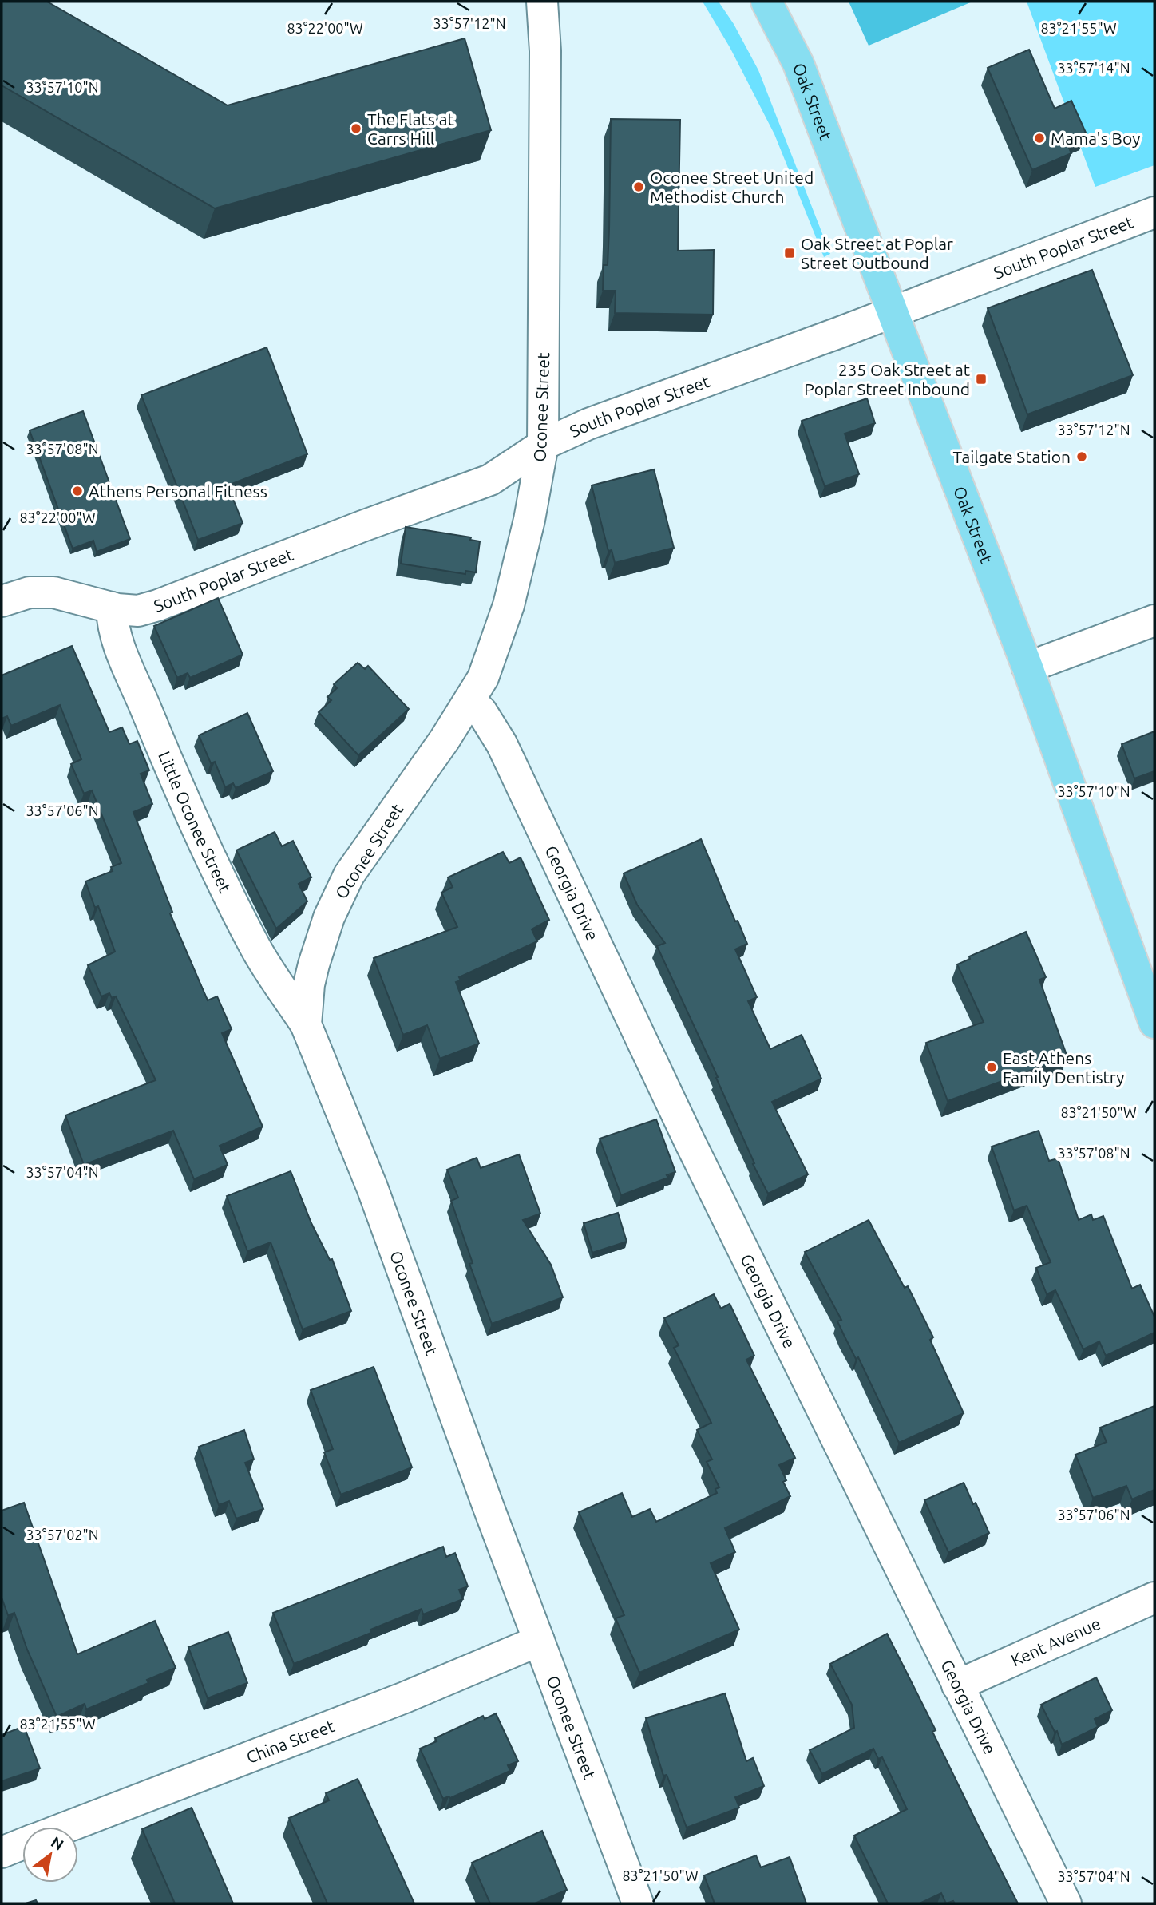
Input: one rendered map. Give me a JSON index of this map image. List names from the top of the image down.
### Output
{
  "streets": {
    "main road": ["Oak Street"],
    "street": [
      "South Poplar Street",
      "Oconee Street",
      "Little Oconee Street",
      "Georgia Drive",
      "Kent Avenue",
      "China Street"
    ]
  },
  "crossings": [
    ["Oak Street", "South Poplar Street"],
    ["South Poplar Street", "Oconee Street"],
    ["South Poplar Street", "Little Oconee Street"],
    ["Oconee Street", "Little Oconee Street"],
    ["Oconee Street", "Georgia Drive"],
    ["Oconee Street", "China Street"],
    ["Georgia Drive", "Kent Avenue"]
  ],
  "places": {
    "other": [
      "The Flats at Carrs Hill",
      "Mama's Boy",
      "Oconee Street United Methodist Church",
      "Tailgate Station",
      "Athens Personal Fitness",
      "East Athens Family Dentistry"
    ],
    "transit": ["Oak Street at Poplar Street Outbound", "235 Oak Street at Poplar Street Inbound"]
  },
  "north": "top right",
  "coordinates": [
    "33°57'12\"N",
    "83°22'00\"W",
    "83°21'55\"W",
    "33°57'14\"N",
    "33°57'10\"N",
    "33°57'08\"N",
    "33°57'06\"N",
    "83°21'50\"W",
    "33°57'04\"N",
    "33°57'02\"N"
  ]
}
